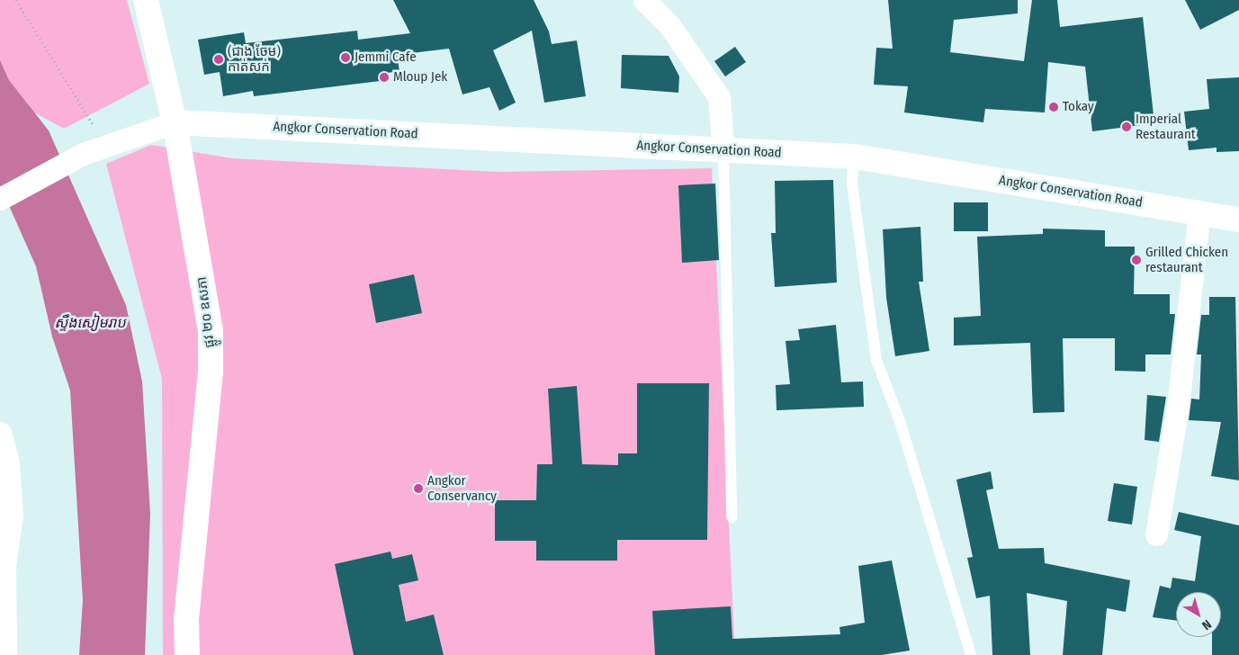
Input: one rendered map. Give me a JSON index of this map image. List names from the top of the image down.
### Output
{
  "streets": {
    "street": ["Angkor Conservation Road", "ផ្លូវ ២០ ឧសភា"]
  },
  "crossings": [
    ["Angkor Conservation Road", "ផ្លូវ ២០ ឧសភា"]
  ],
  "water": ["ស្ទឹងសៀមរាប"],
  "places": [
    "Jemmi Cafe",
    "(ជាង ចែម) កាត់សក់",
    "Mloup Jek",
    "Tokay",
    "Imperial Restaurant",
    "Grilled Chicken restaurant",
    "Angkor Conservancy"
  ],
  "north": "bottom right"
}
